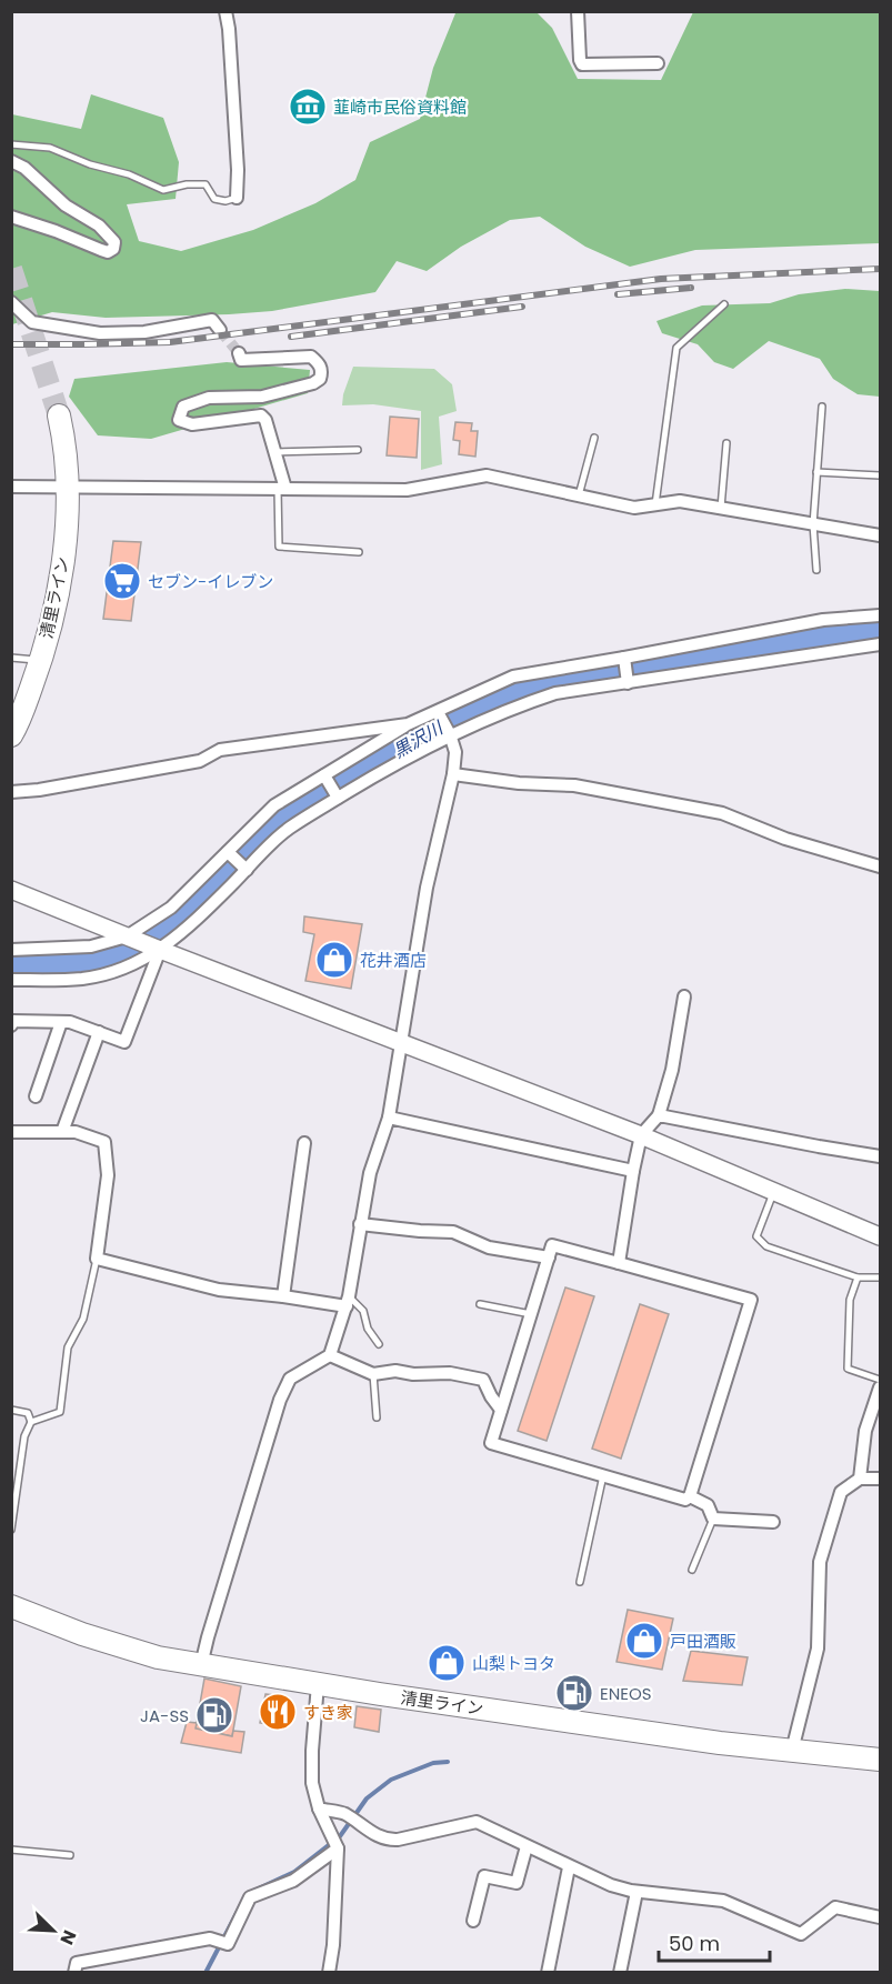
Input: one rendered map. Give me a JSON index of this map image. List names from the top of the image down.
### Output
{
  "streets": {
    "highway": ["清里ライン"]
  },
  "water": ["黒沢川"],
  "places": {
    "museum": ["韮崎市民俗資料館"],
    "supermarket": ["セブン-イレブン"],
    "shop": ["花井酒店", "戸田酒販", "山梨トヨタ"],
    "fuel station": ["ENEOS", "JA-SS"],
    "restaurant": ["すき家"]
  },
  "scale_bar": "50 m",
  "north": "bottom right"
}
